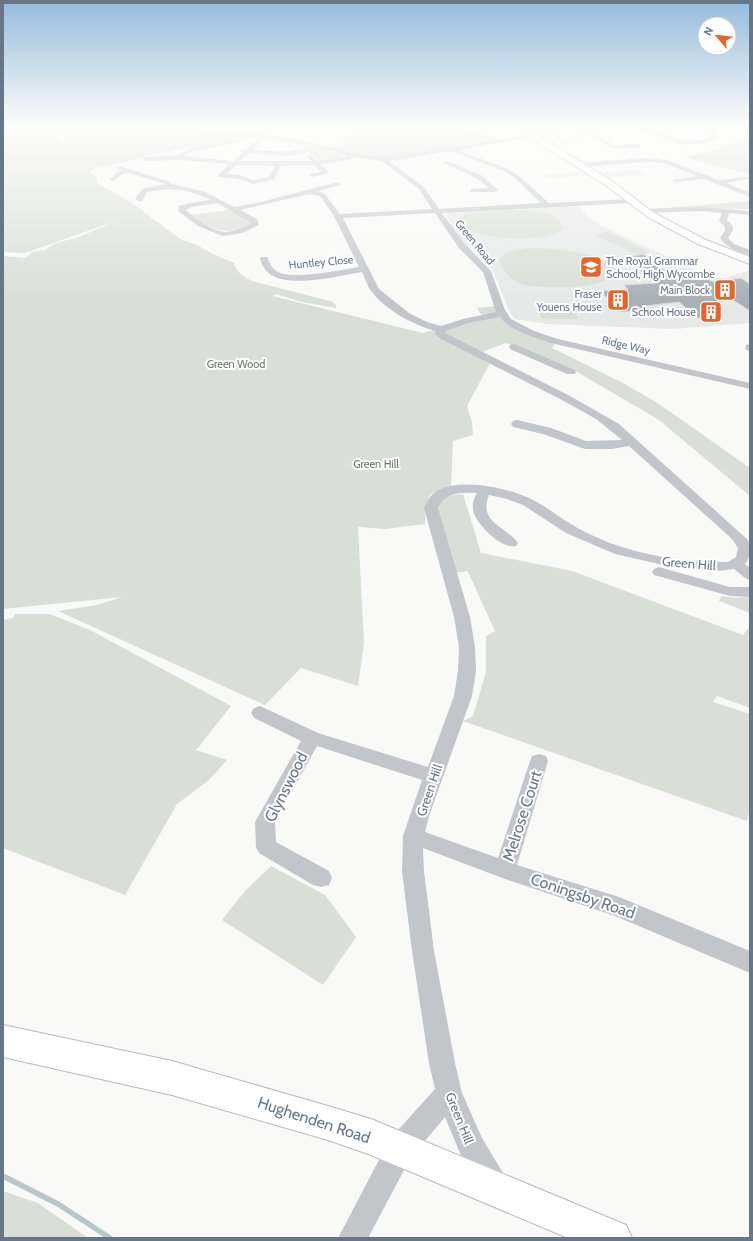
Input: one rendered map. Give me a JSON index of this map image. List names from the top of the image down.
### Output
{
  "streets": {
    "main road": ["Hughenden Road"],
    "street": [
      "Green Road",
      "Huntley Close",
      "Ridge Way",
      "Green Hill",
      "Glynswood",
      "Melrose Court",
      "Coningsby Road"
    ]
  },
  "crossings": [
    ["Green Road", "Ridge Way"],
    ["Green Hill", "Glynswood"],
    ["Green Hill", "Coningsby Road"],
    ["Green Hill", "Hughenden Road"],
    ["Melrose Court", "Coningsby Road"]
  ],
  "parks": ["Green Wood", "Green Hill"],
  "places": {
    "school or university": ["The Royal Grammar School, High Wycombe"],
    "building": ["Main Block", "Fraser Youens House", "School House"]
  },
  "north": "top left"
}
